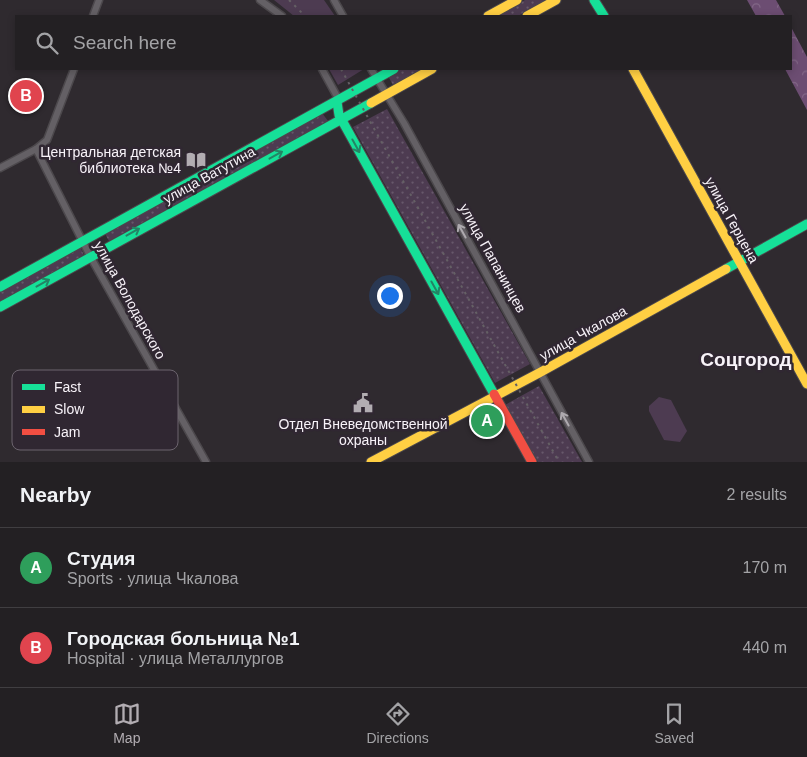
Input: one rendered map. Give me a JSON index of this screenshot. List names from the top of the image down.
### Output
{
  "streets": {
    "street": [
      "улица Ватутина",
      "улица Герцена",
      "улица Папанинцев",
      "улица Володарского",
      "улица Чкалова"
    ]
  },
  "crossings": [
    ["улица Ватутина", "улица Папанинцев"],
    ["улица Ватутина", "улица Володарского"],
    ["улица Герцена", "улица Чкалова"],
    ["улица Папанинцев", "улица Чкалова"]
  ],
  "districts": ["Соцгород"],
  "places": {
    "library": ["Центральная детская библиотека №4"],
    "public building": ["Отдел Вневедомственной охраны"]
  },
  "legend": ["Fast", "Slow", "Jam"],
  "page": {
    "search": "Search here",
    "pins": ["B", "A"],
    "heading": ["Nearby", "2 results"],
    "list": [
      {
        "mark": "A",
        "name": "Студия",
        "note": "Sports · улица Чкалова",
        "value": "170 m"
      },
      {
        "mark": "B",
        "name": "Городская больница №1",
        "note": "Hospital · улица Металлургов",
        "value": "440 m"
      }
    ],
    "nav": ["Map", "Directions", "Saved"]
  }
}
